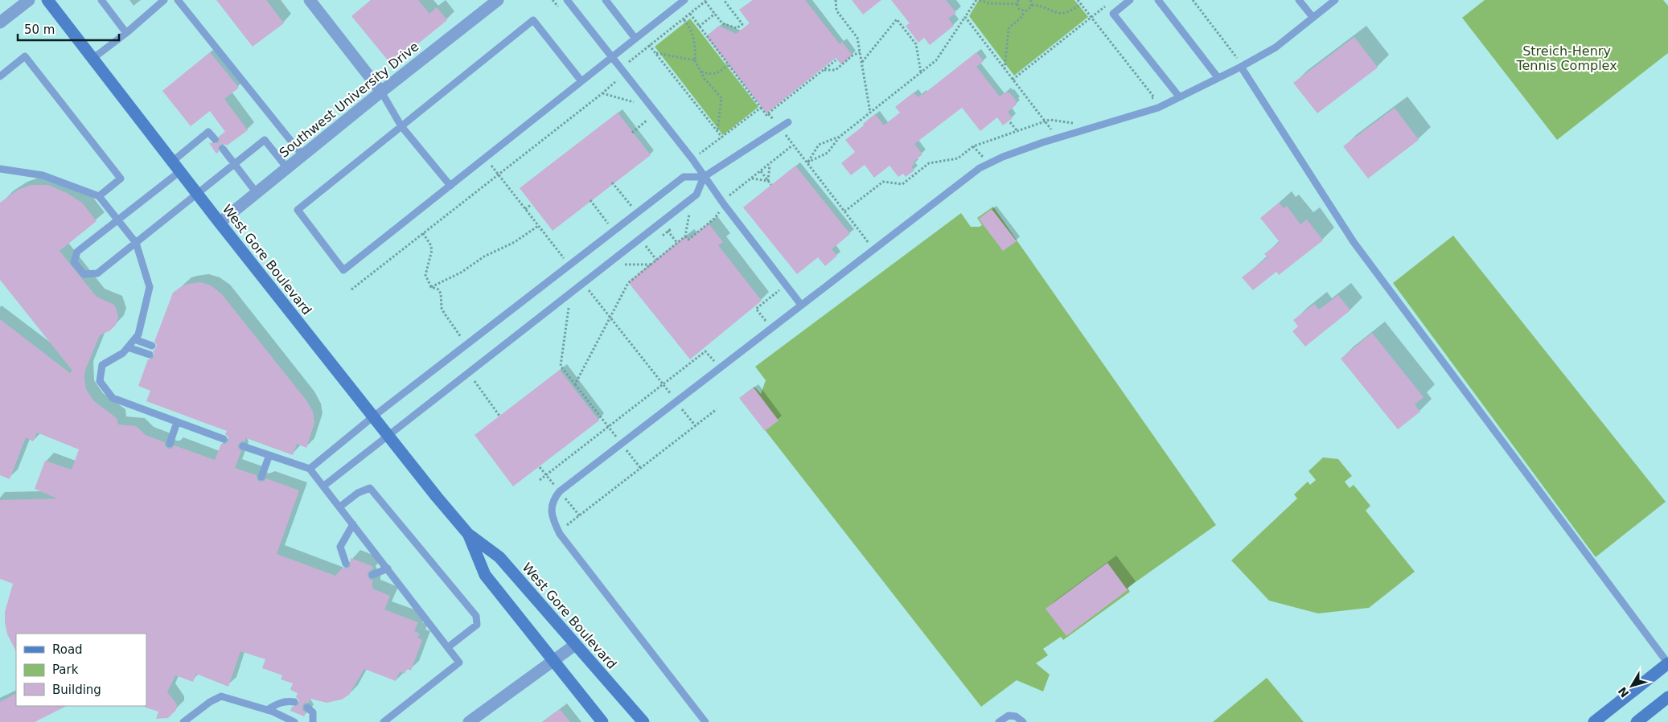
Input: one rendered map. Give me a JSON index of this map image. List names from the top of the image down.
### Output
{
  "streets": {
    "main road": ["West Gore Boulevard"],
    "street": ["Southwest University Drive"]
  },
  "crossings": [
    ["Southwest University Drive", "West Gore Boulevard"]
  ],
  "parks": ["Streich-Henry Tennis Complex"],
  "legend": ["Road", "Park", "Building"],
  "scale_bar": "50 m",
  "north": "bottom left"
}
